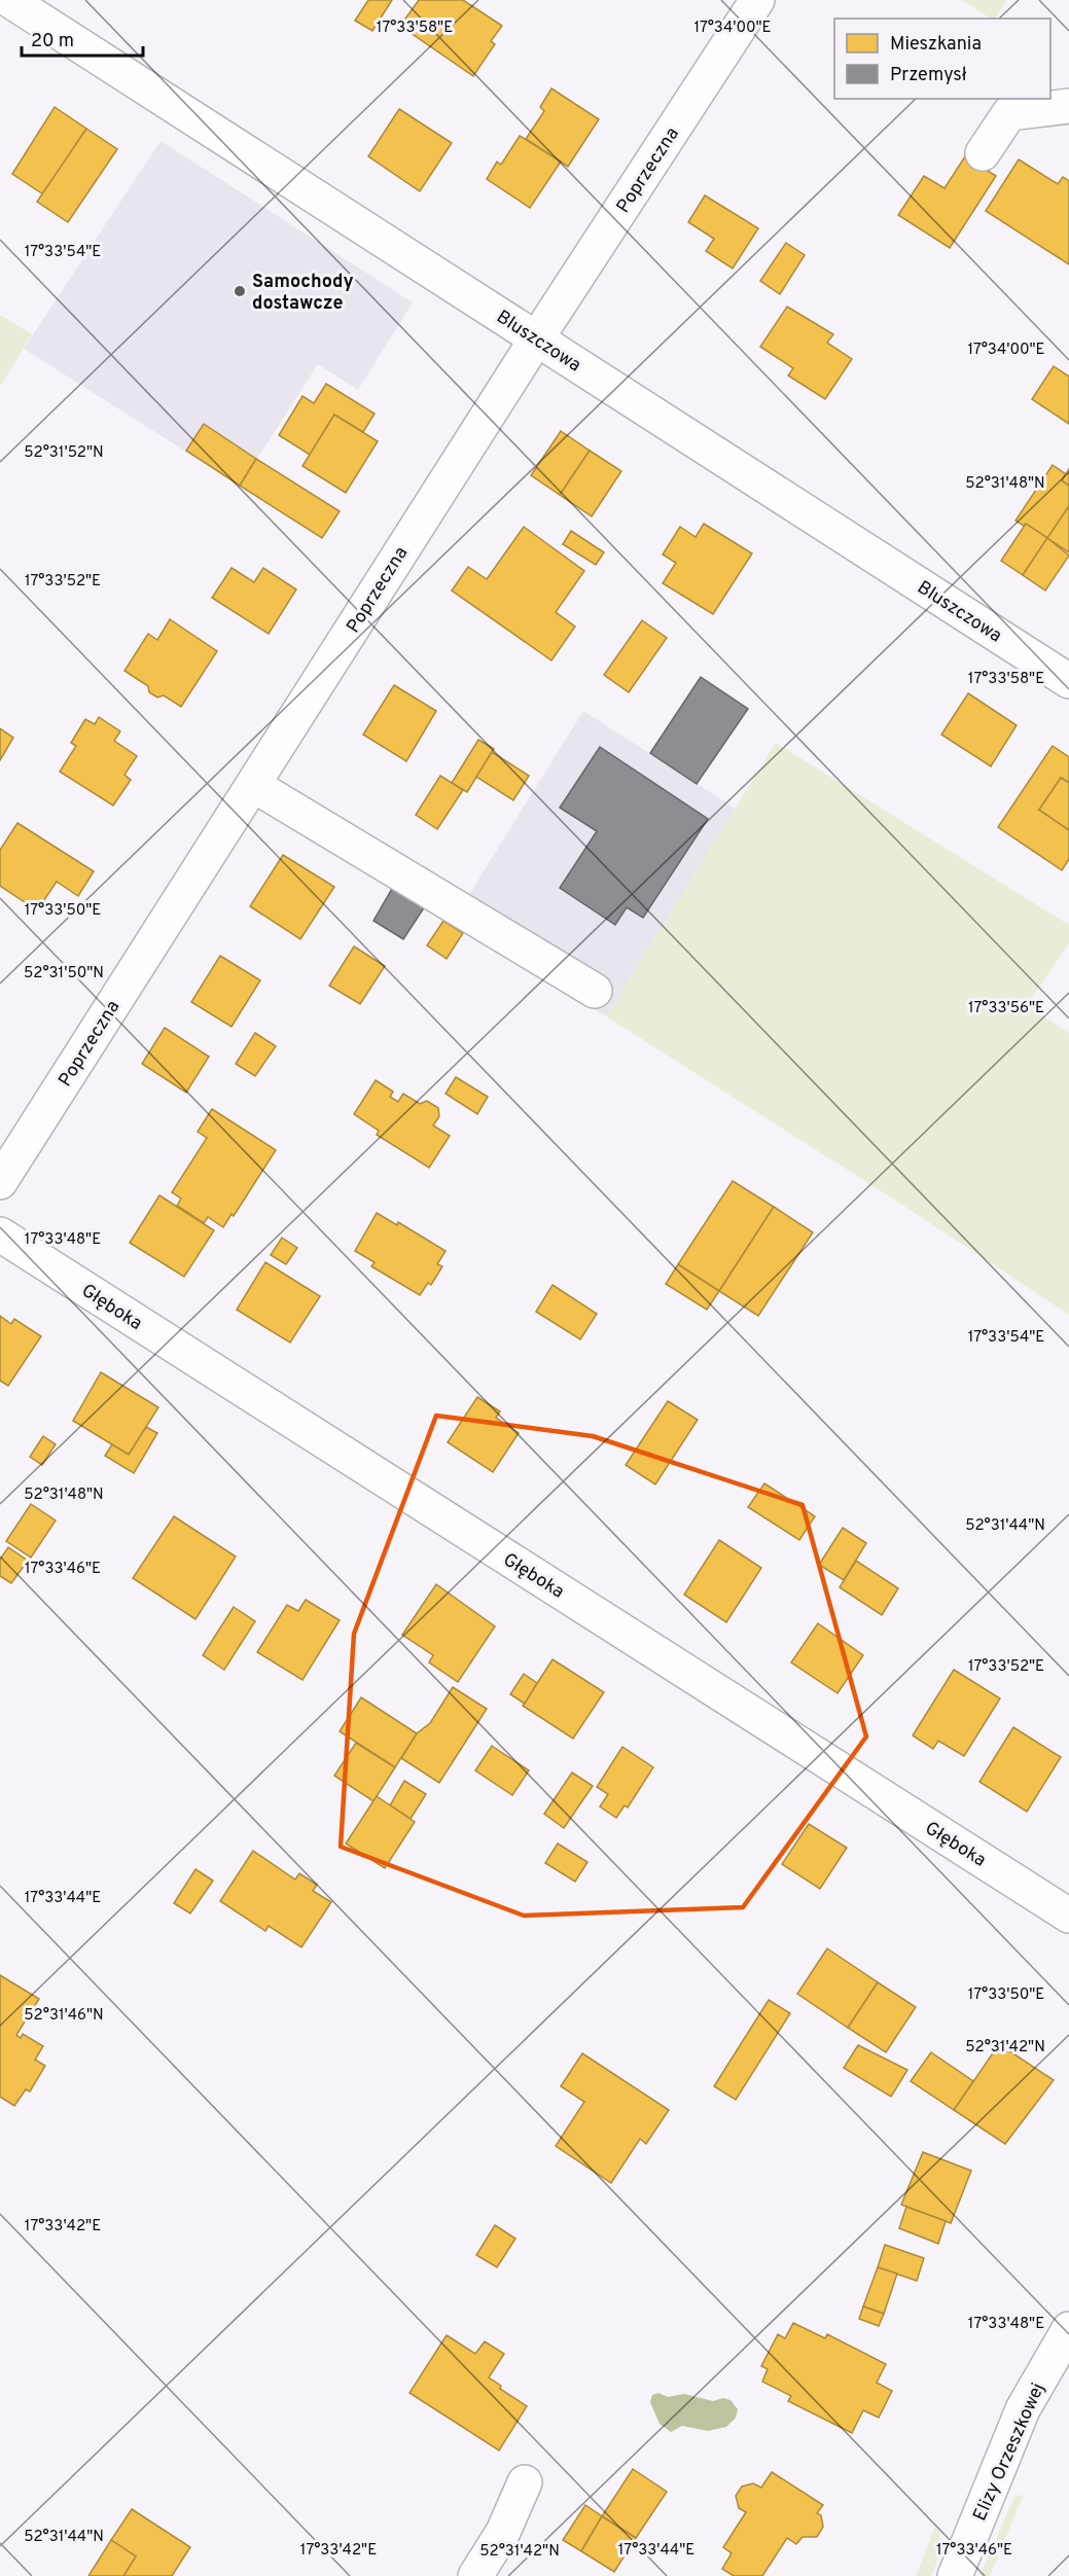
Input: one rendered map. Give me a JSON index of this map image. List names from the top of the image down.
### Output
{
  "streets": {
    "street": [
      "Poprzeczna",
      "Bluszczowa",
      "Głęboka",
      "Elizy Orzeszkowej"
    ]
  },
  "crossings": [
    ["Poprzeczna", "Bluszczowa"]
  ],
  "places": ["Samochody dostawcze"],
  "legend": ["Mieszkania", "Przemysł"],
  "scale_bar": "20 m",
  "coordinates": [
    "17°33'58\"E",
    "17°34'00\"E",
    "17°33'54\"E",
    "52°31'52\"N",
    "52°31'48\"N",
    "17°33'52\"E",
    "17°33'50\"E",
    "52°31'50\"N",
    "17°33'56\"E",
    "17°33'48\"E",
    "52°31'44\"N",
    "17°33'46\"E",
    "17°33'44\"E",
    "52°31'46\"N",
    "52°31'42\"N",
    "17°33'42\"E"
  ]
}
